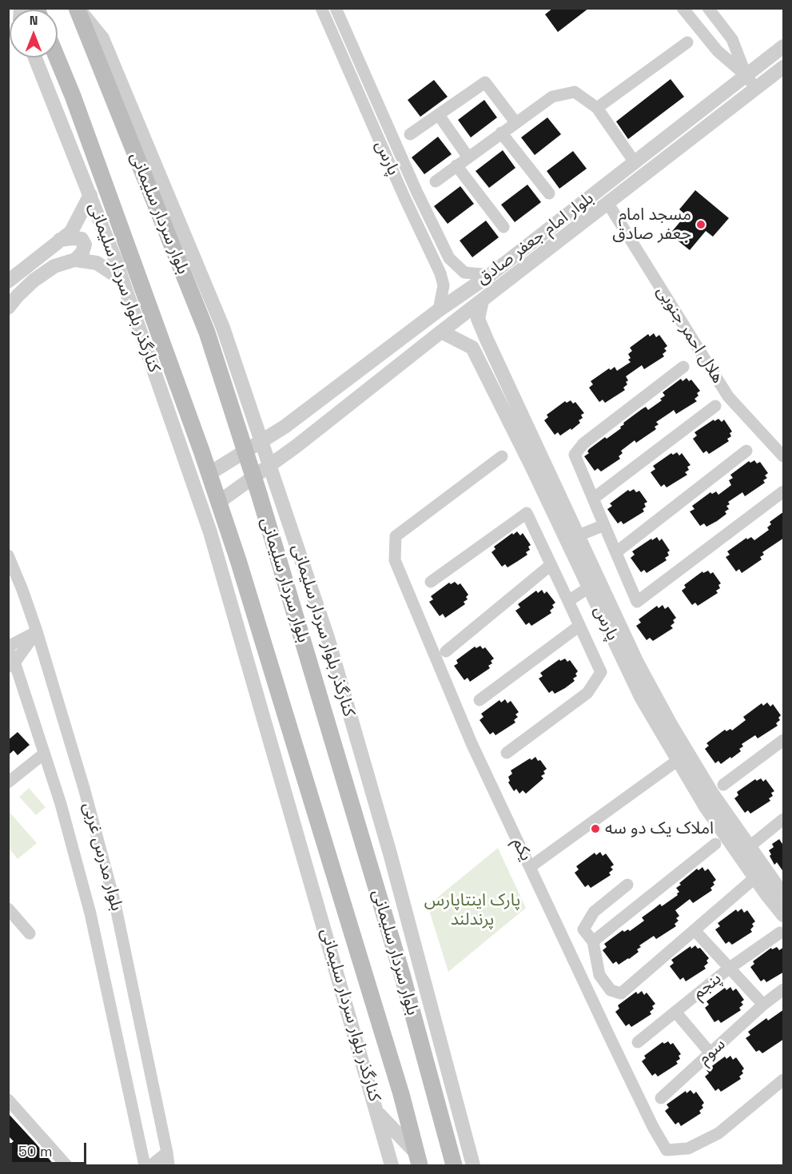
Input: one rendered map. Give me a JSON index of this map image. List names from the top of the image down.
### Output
{
  "streets": {
    "main road": ["بلوار سردار سلیمانی"],
    "street": [
      "پارس",
      "بلوار امام جعفر صادق",
      "کنارگذر بلوار سردار سلیمانی",
      "هلال احمر جنوبی",
      "یکم",
      "بلوار مدرس غربی",
      "پنجم",
      "سوم"
    ]
  },
  "crossings": [
    ["پارس", "بلوار امام جعفر صادق"],
    ["بلوار سردار سلیمانی", "بلوار امام جعفر صادق"],
    ["بلوار سردار سلیمانی", "کنارگذر بلوار سردار سلیمانی"],
    ["بلوار امام جعفر صادق", "کنارگذر بلوار سردار سلیمانی"],
    ["بلوار امام جعفر صادق", "هلال احمر جنوبی"]
  ],
  "parks": ["پارک اینتاپارس پرندلند"],
  "places": ["مسجد امام جعفر صادق", "املاک یک دو سه"],
  "scale_bar": "50 m",
  "north": "top"
}
